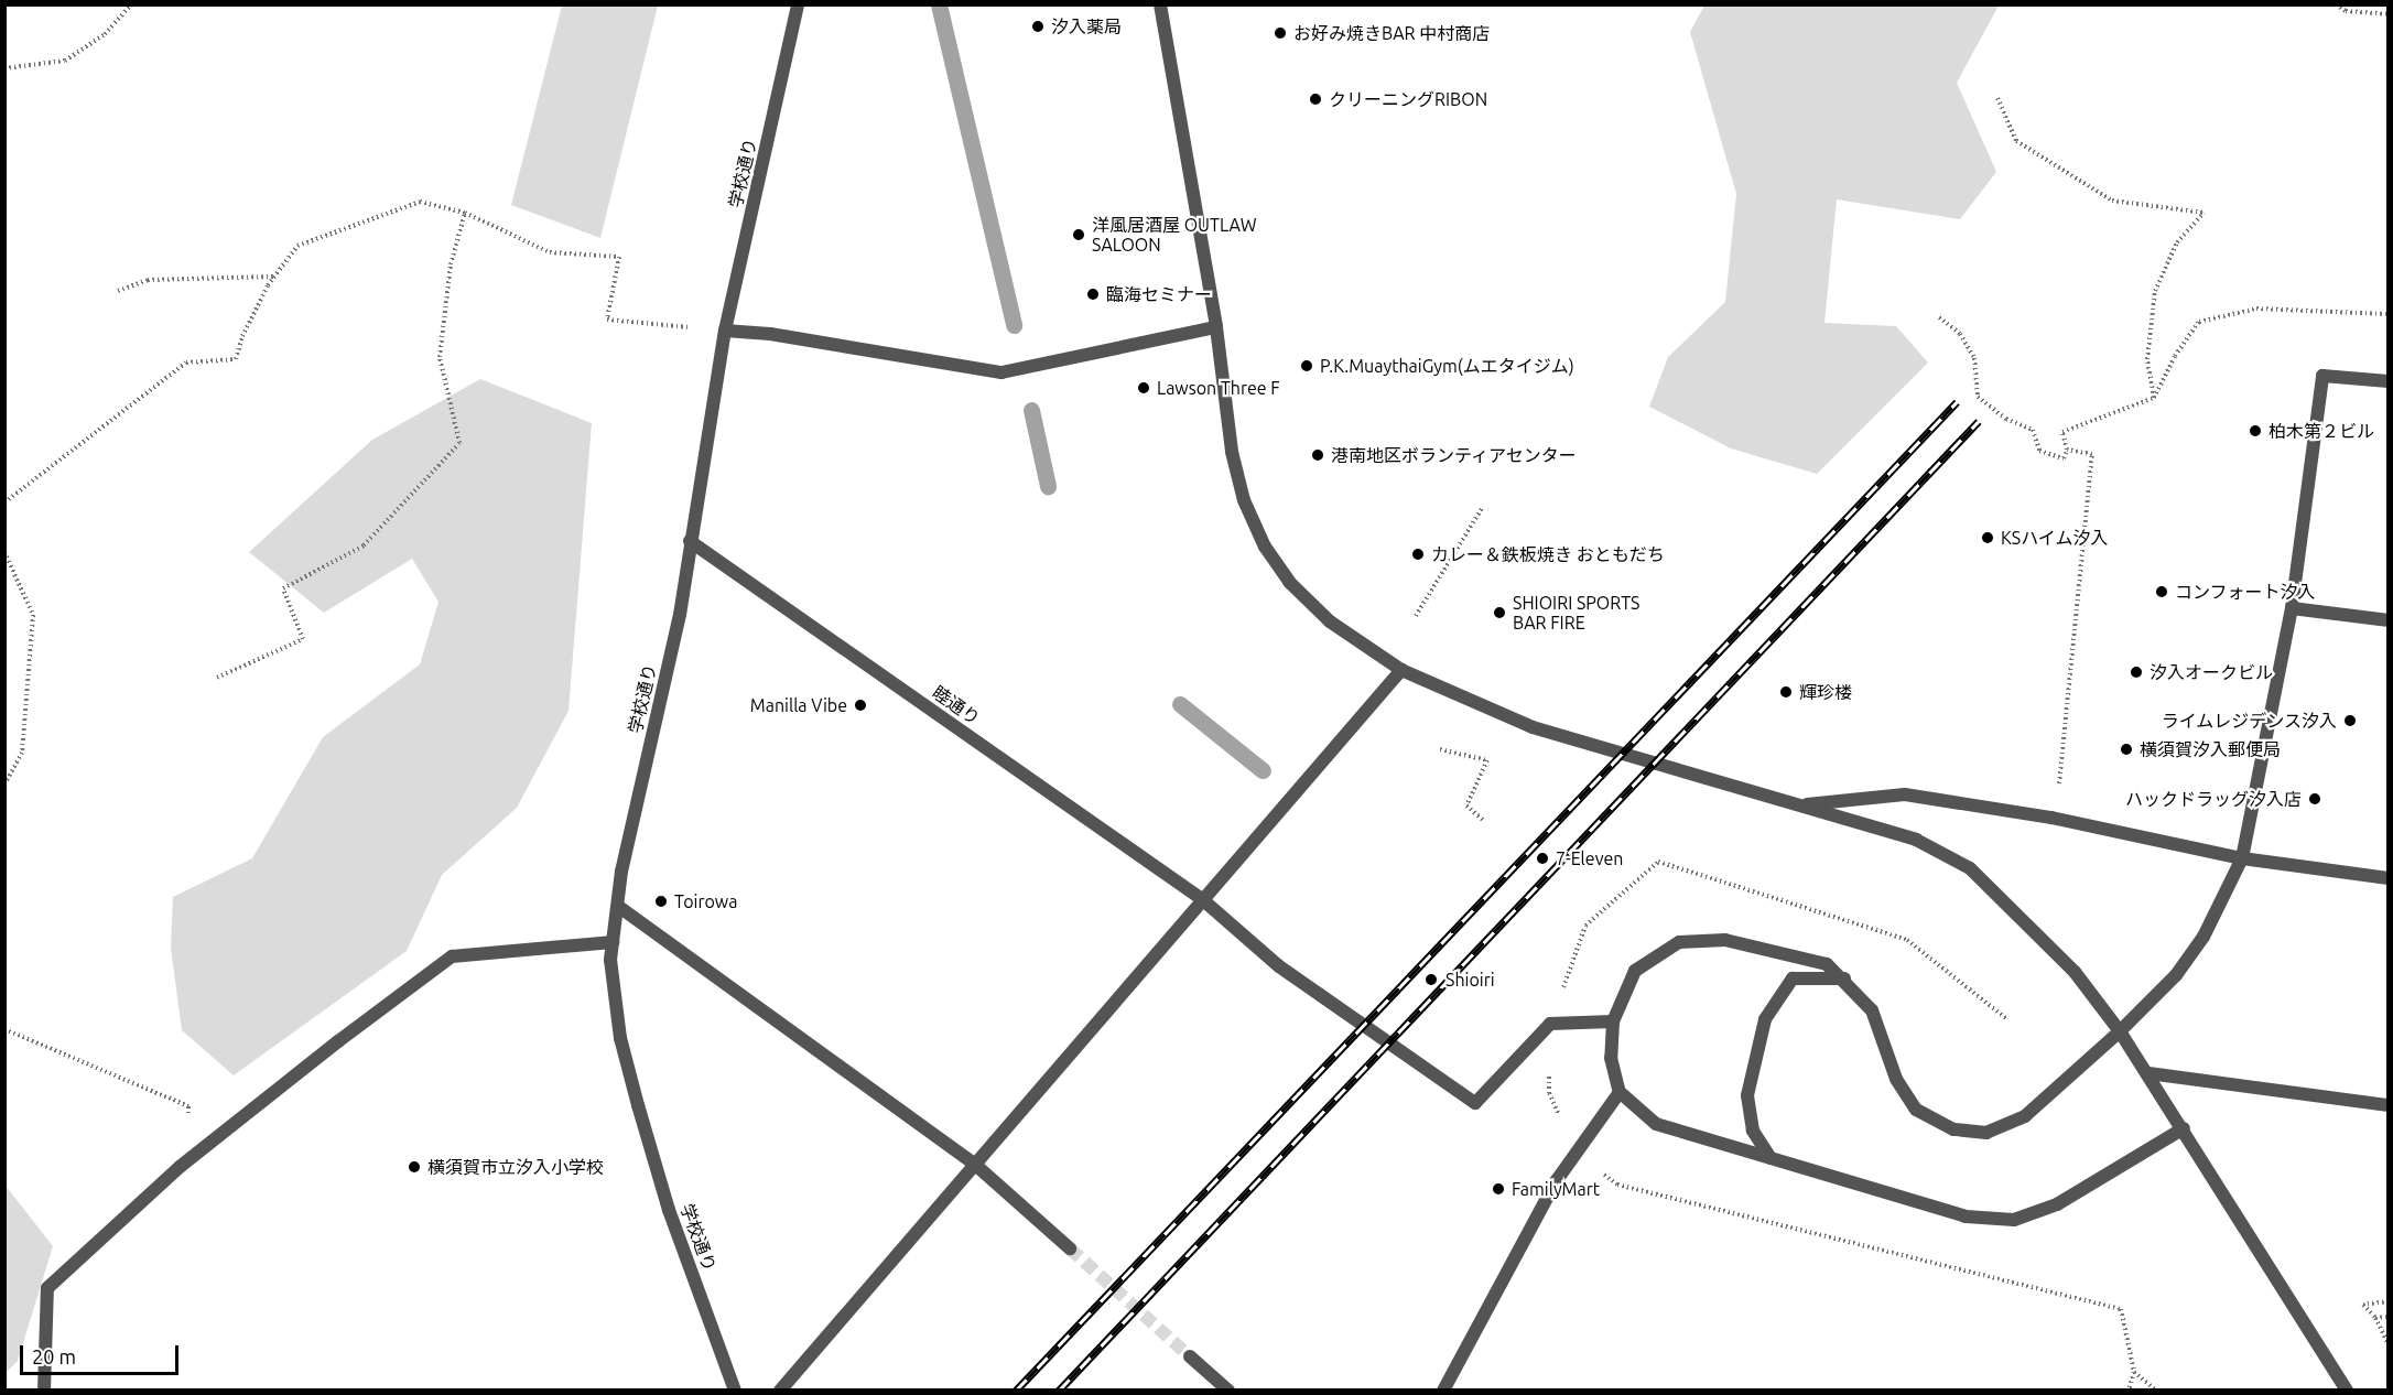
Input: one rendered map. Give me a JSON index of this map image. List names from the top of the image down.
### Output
{
  "streets": {
    "street": ["学校通り", "睦通り"]
  },
  "crossings": [
    ["学校通り", "睦通り"]
  ],
  "places": [
    "汐入薬局",
    "お好み焼きBAR 中村商店",
    "クリーニングRIBON",
    "洋風居酒屋 OUTLAW SALOON",
    "臨海セミナー",
    "P.K.MuaythaiGym(ムエタイジム)",
    "Lawson Three F",
    "柏木第２ビル",
    "港南地区ボランティアセンター",
    "KSハイム汐入",
    "カレー＆鉄板焼き おともだち",
    "コンフォート汐入",
    "SHIOIRI SPORTS BAR FIRE",
    "汐入オークビル",
    "輝珍楼",
    "Manilla Vibe",
    "ライムレジデンス汐入",
    "横須賀汐入郵便局",
    "ハックドラッグ汐入店",
    "7-Eleven",
    "Toirowa",
    "Shioiri",
    "横須賀市立汐入小学校",
    "FamilyMart"
  ],
  "scale_bar": "20 m"
}
